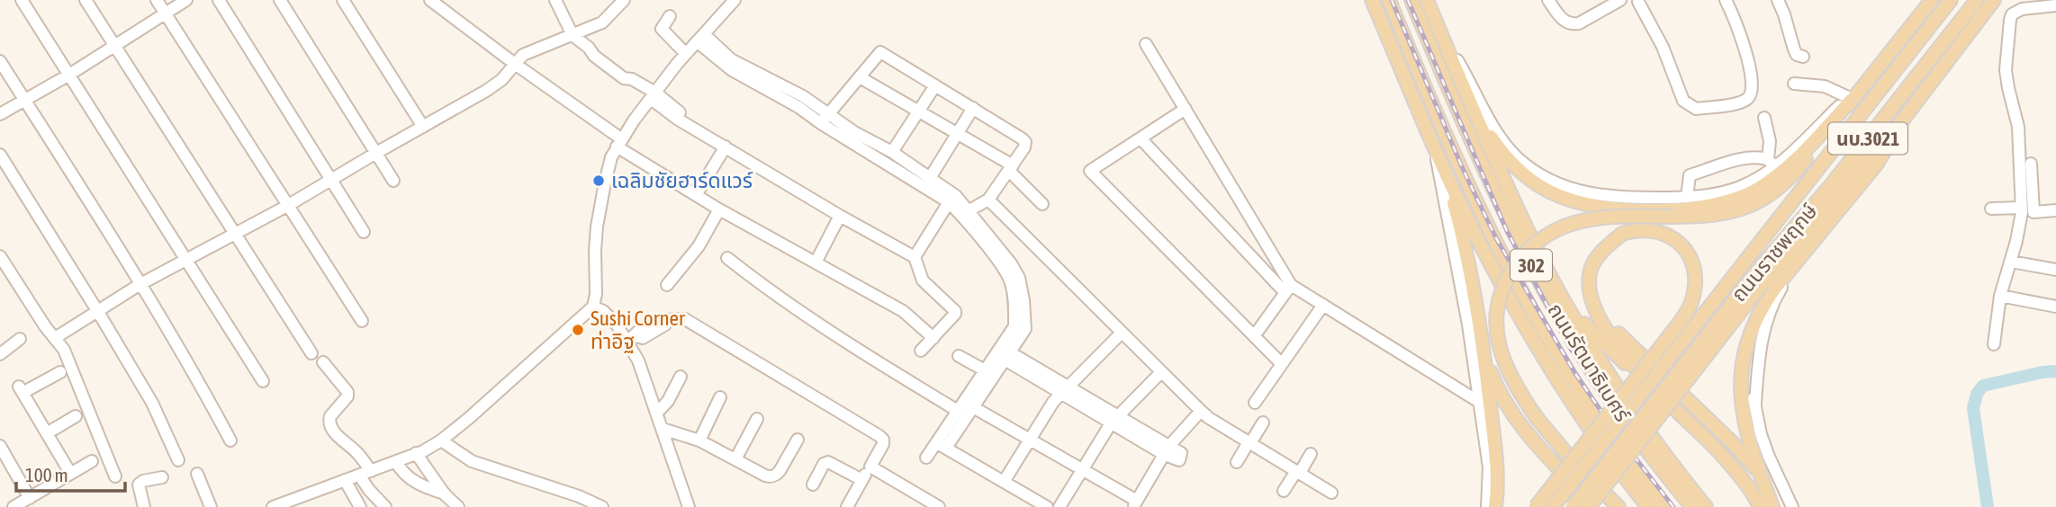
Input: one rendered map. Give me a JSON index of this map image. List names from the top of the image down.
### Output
{
  "streets": {
    "main road": [
      "นบ.3021",
      "ถนนราชพฤกษ์",
      "302",
      "ถนนรัตนาธิเบศร์"
    ]
  },
  "places": ["เฉลิมชัยฮาร์ดแวร์", "Sushi Corner ท่าอิฐ"],
  "scale_bar": "100 m"
}
